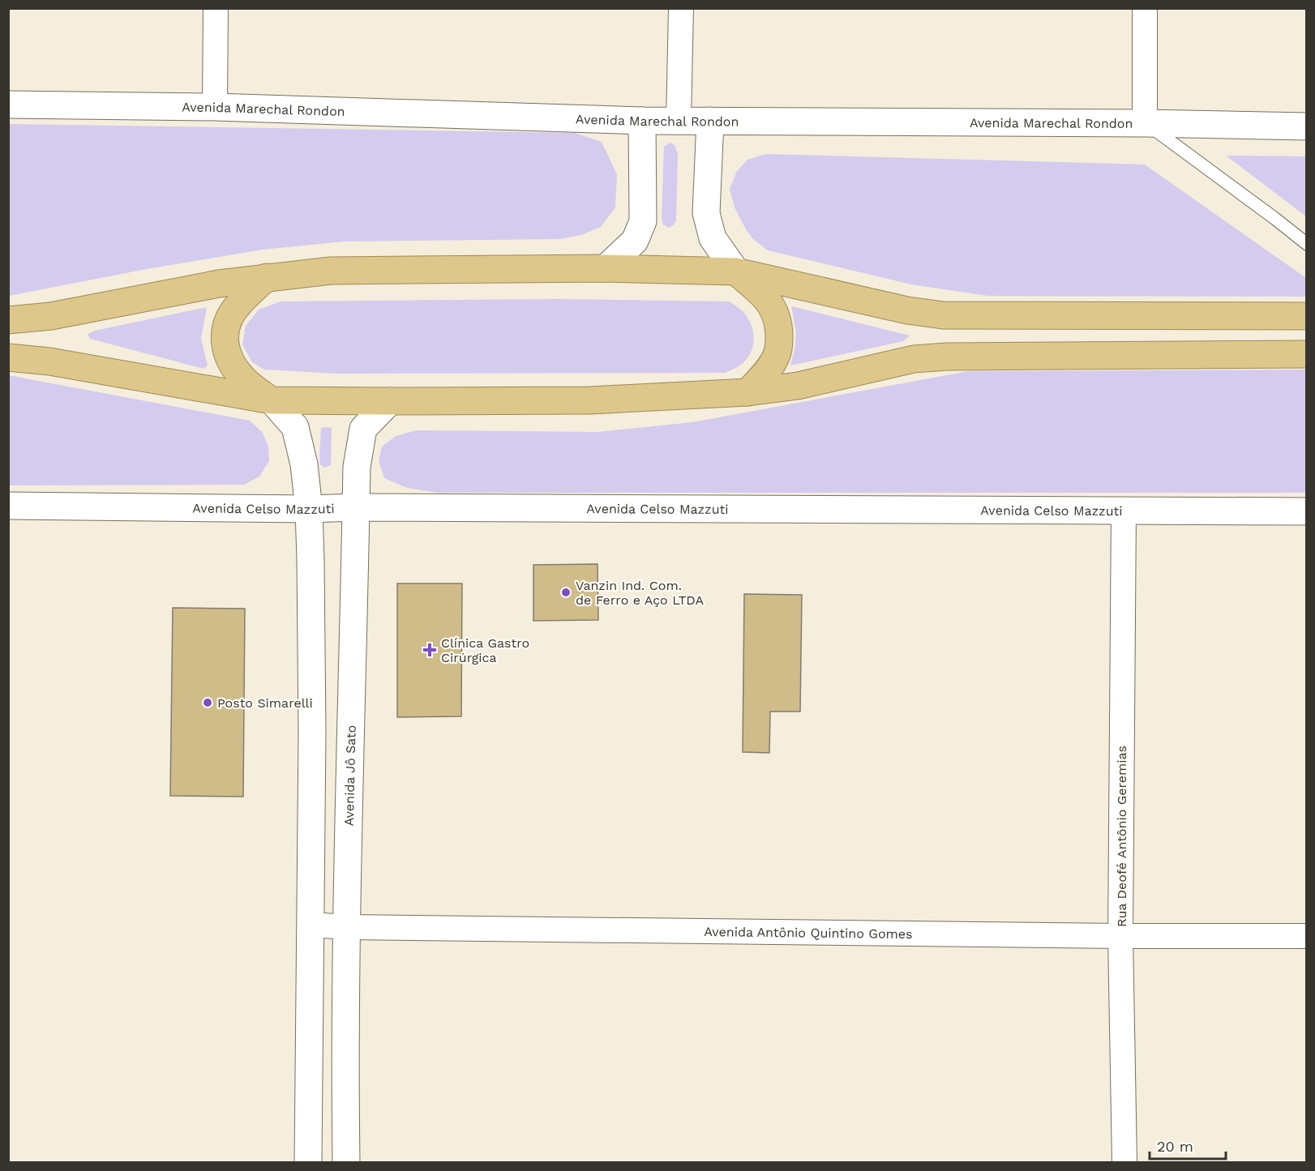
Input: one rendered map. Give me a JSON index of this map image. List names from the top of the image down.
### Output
{
  "streets": {
    "main road": ["Avenida Marechal Rondon", "Avenida Celso Mazzuti", "Avenida Jô Sato"],
    "street": ["Rua Deofé Antônio Geremias", "Avenida Antônio Quintino Gomes"]
  },
  "crossings": [
    ["Avenida Celso Mazzuti", "Avenida Jô Sato"],
    ["Avenida Celso Mazzuti", "Rua Deofé Antônio Geremias"],
    ["Avenida Jô Sato", "Avenida Antônio Quintino Gomes"],
    ["Rua Deofé Antônio Geremias", "Avenida Antônio Quintino Gomes"]
  ],
  "places": {
    "other": ["Vanzin Ind. Com. de Ferro e Aço LTDA", "Posto Simarelli"],
    "health": ["Clínica Gastro Cirúrgica"]
  },
  "scale_bar": "20 m"
}
